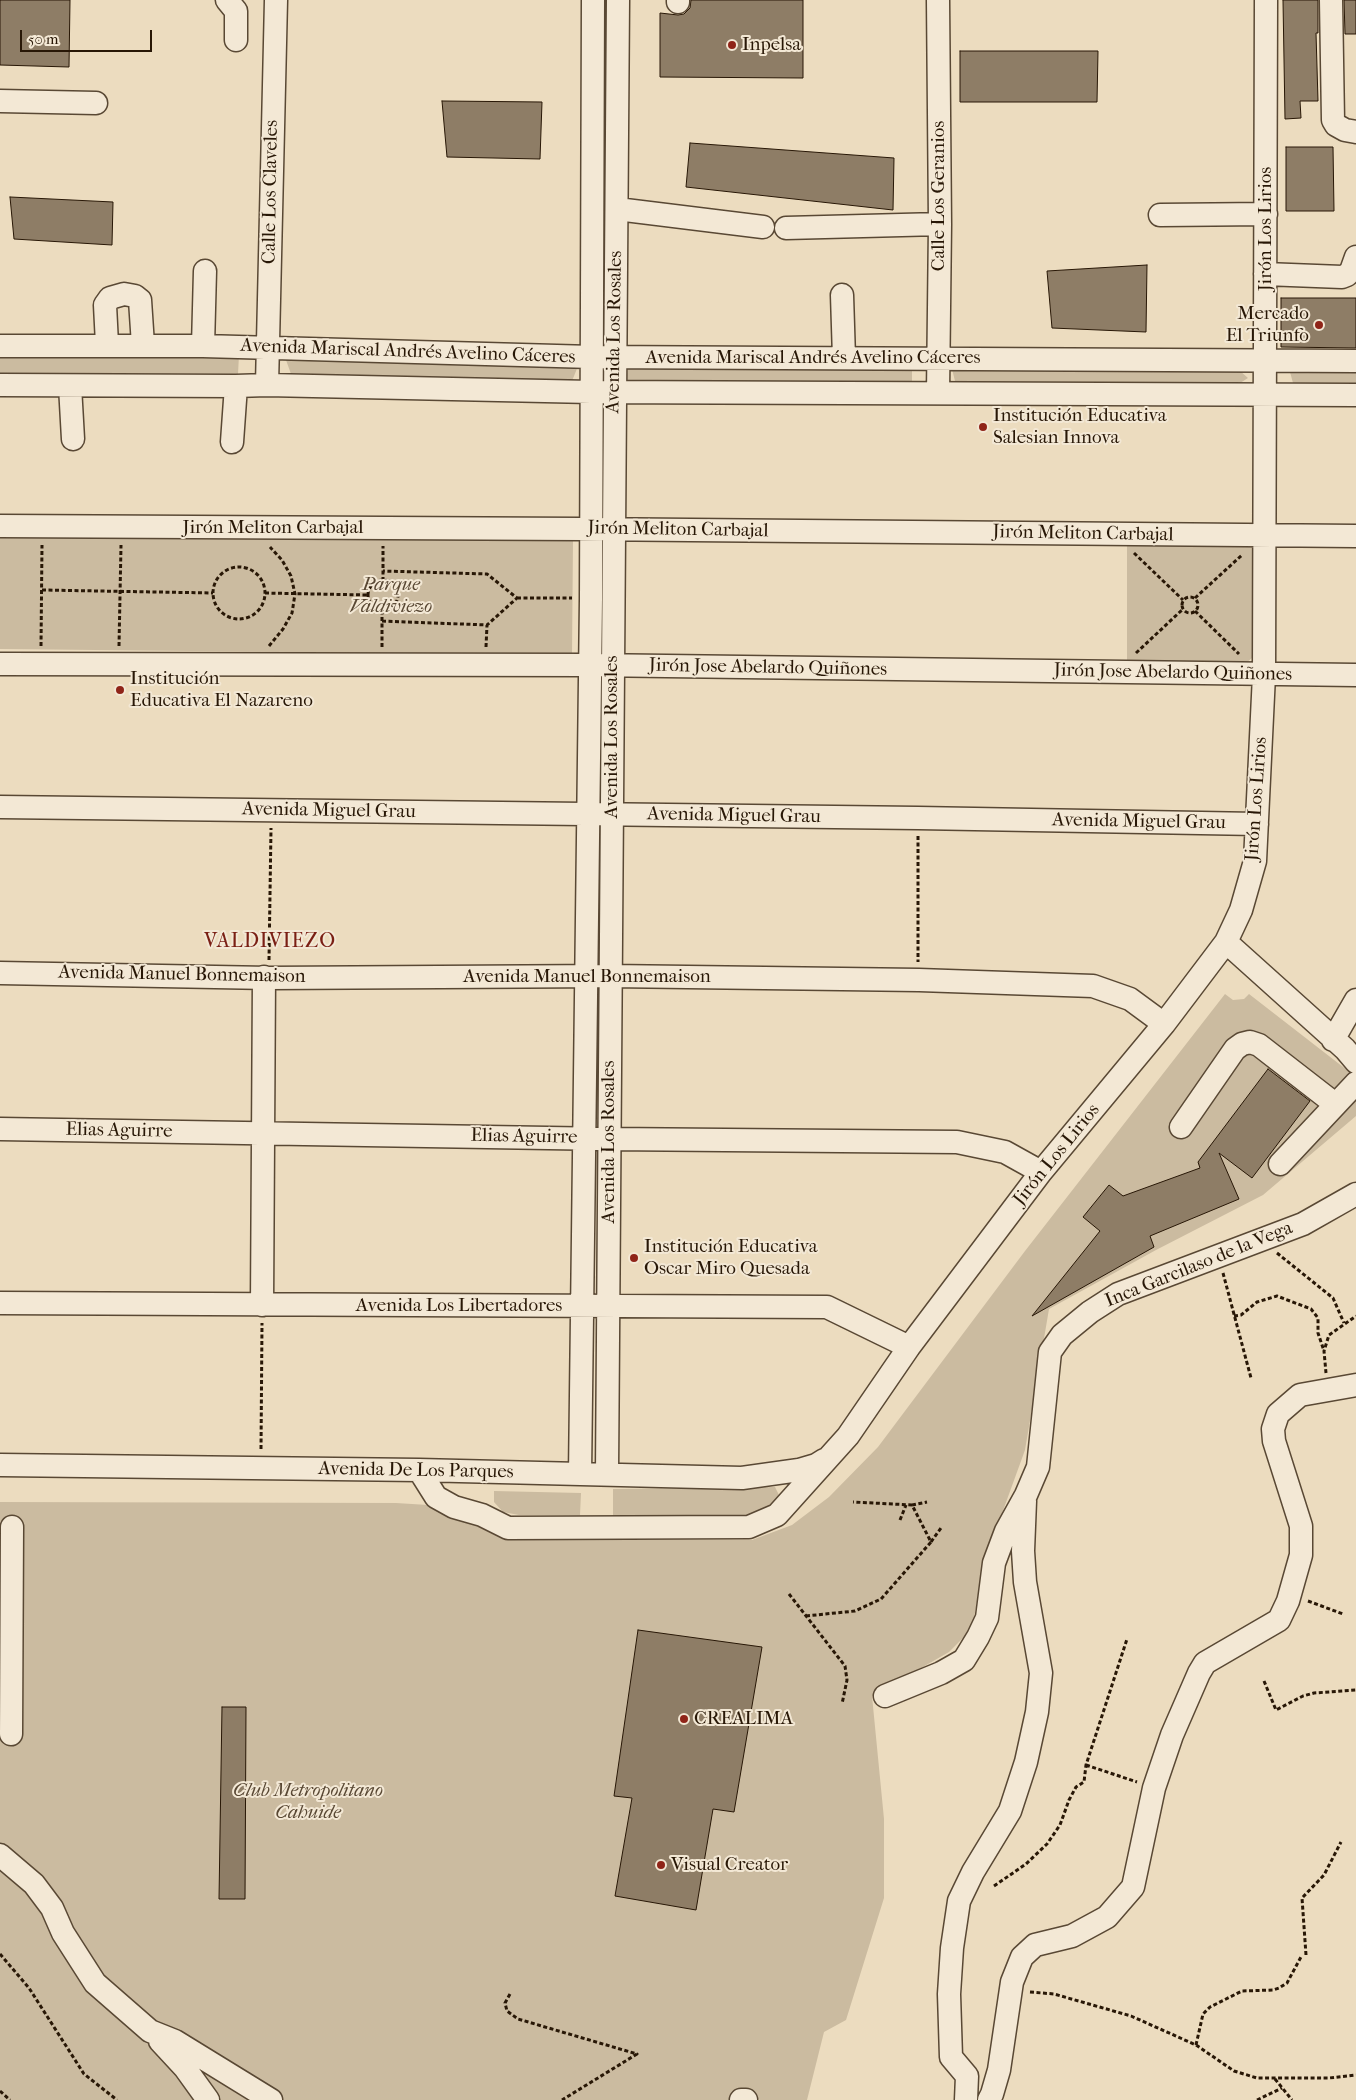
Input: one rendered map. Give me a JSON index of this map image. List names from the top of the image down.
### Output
{
  "streets": {
    "street": [
      "Calle Los Claveles",
      "Calle Los Geranios",
      "Jirón Los Lirios",
      "Avenida Los Rosales",
      "Avenida Mariscal Andrés Avelino Cáceres",
      "Jirón Meliton Carbajal",
      "Jirón Jose Abelardo Quiñones",
      "Avenida Miguel Grau",
      "Avenida Manuel Bonnemaison",
      "Elias Aguirre",
      "Inca Garcilaso de la Vega",
      "Avenida Los Libertadores",
      "Avenida De Los Parques"
    ]
  },
  "crossings": [
    ["Calle Los Claveles", "Avenida Mariscal Andrés Avelino Cáceres"],
    ["Calle Los Geranios", "Avenida Mariscal Andrés Avelino Cáceres"],
    ["Jirón Los Lirios", "Avenida Mariscal Andrés Avelino Cáceres"],
    ["Jirón Los Lirios", "Jirón Meliton Carbajal"],
    ["Jirón Los Lirios", "Jirón Jose Abelardo Quiñones"],
    ["Jirón Los Lirios", "Avenida Miguel Grau"],
    ["Jirón Los Lirios", "Avenida Manuel Bonnemaison"],
    ["Jirón Los Lirios", "Elias Aguirre"],
    ["Jirón Los Lirios", "Avenida Los Libertadores"],
    ["Jirón Los Lirios", "Avenida De Los Parques"],
    ["Avenida Los Rosales", "Avenida Mariscal Andrés Avelino Cáceres"],
    ["Avenida Los Rosales", "Jirón Meliton Carbajal"],
    ["Avenida Los Rosales", "Jirón Jose Abelardo Quiñones"],
    ["Avenida Los Rosales", "Avenida Miguel Grau"],
    ["Avenida Los Rosales", "Avenida Manuel Bonnemaison"],
    ["Avenida Los Rosales", "Elias Aguirre"],
    ["Avenida Los Rosales", "Avenida Los Libertadores"],
    ["Avenida Los Rosales", "Avenida De Los Parques"]
  ],
  "districts": ["VALDIVIEZO"],
  "parks": ["Parque Valdiviezo", "Club Metropolitano Cahuide"],
  "places": [
    "Inpelsa",
    "Mercado El Triunfo",
    "Institución Educativa Salesian Innova",
    "Institución Educativa El Nazareno",
    "Institución Educativa Oscar Miro Quesada",
    "CREALIMA",
    "Visual Creator"
  ],
  "scale_bar": "50 m"
}
